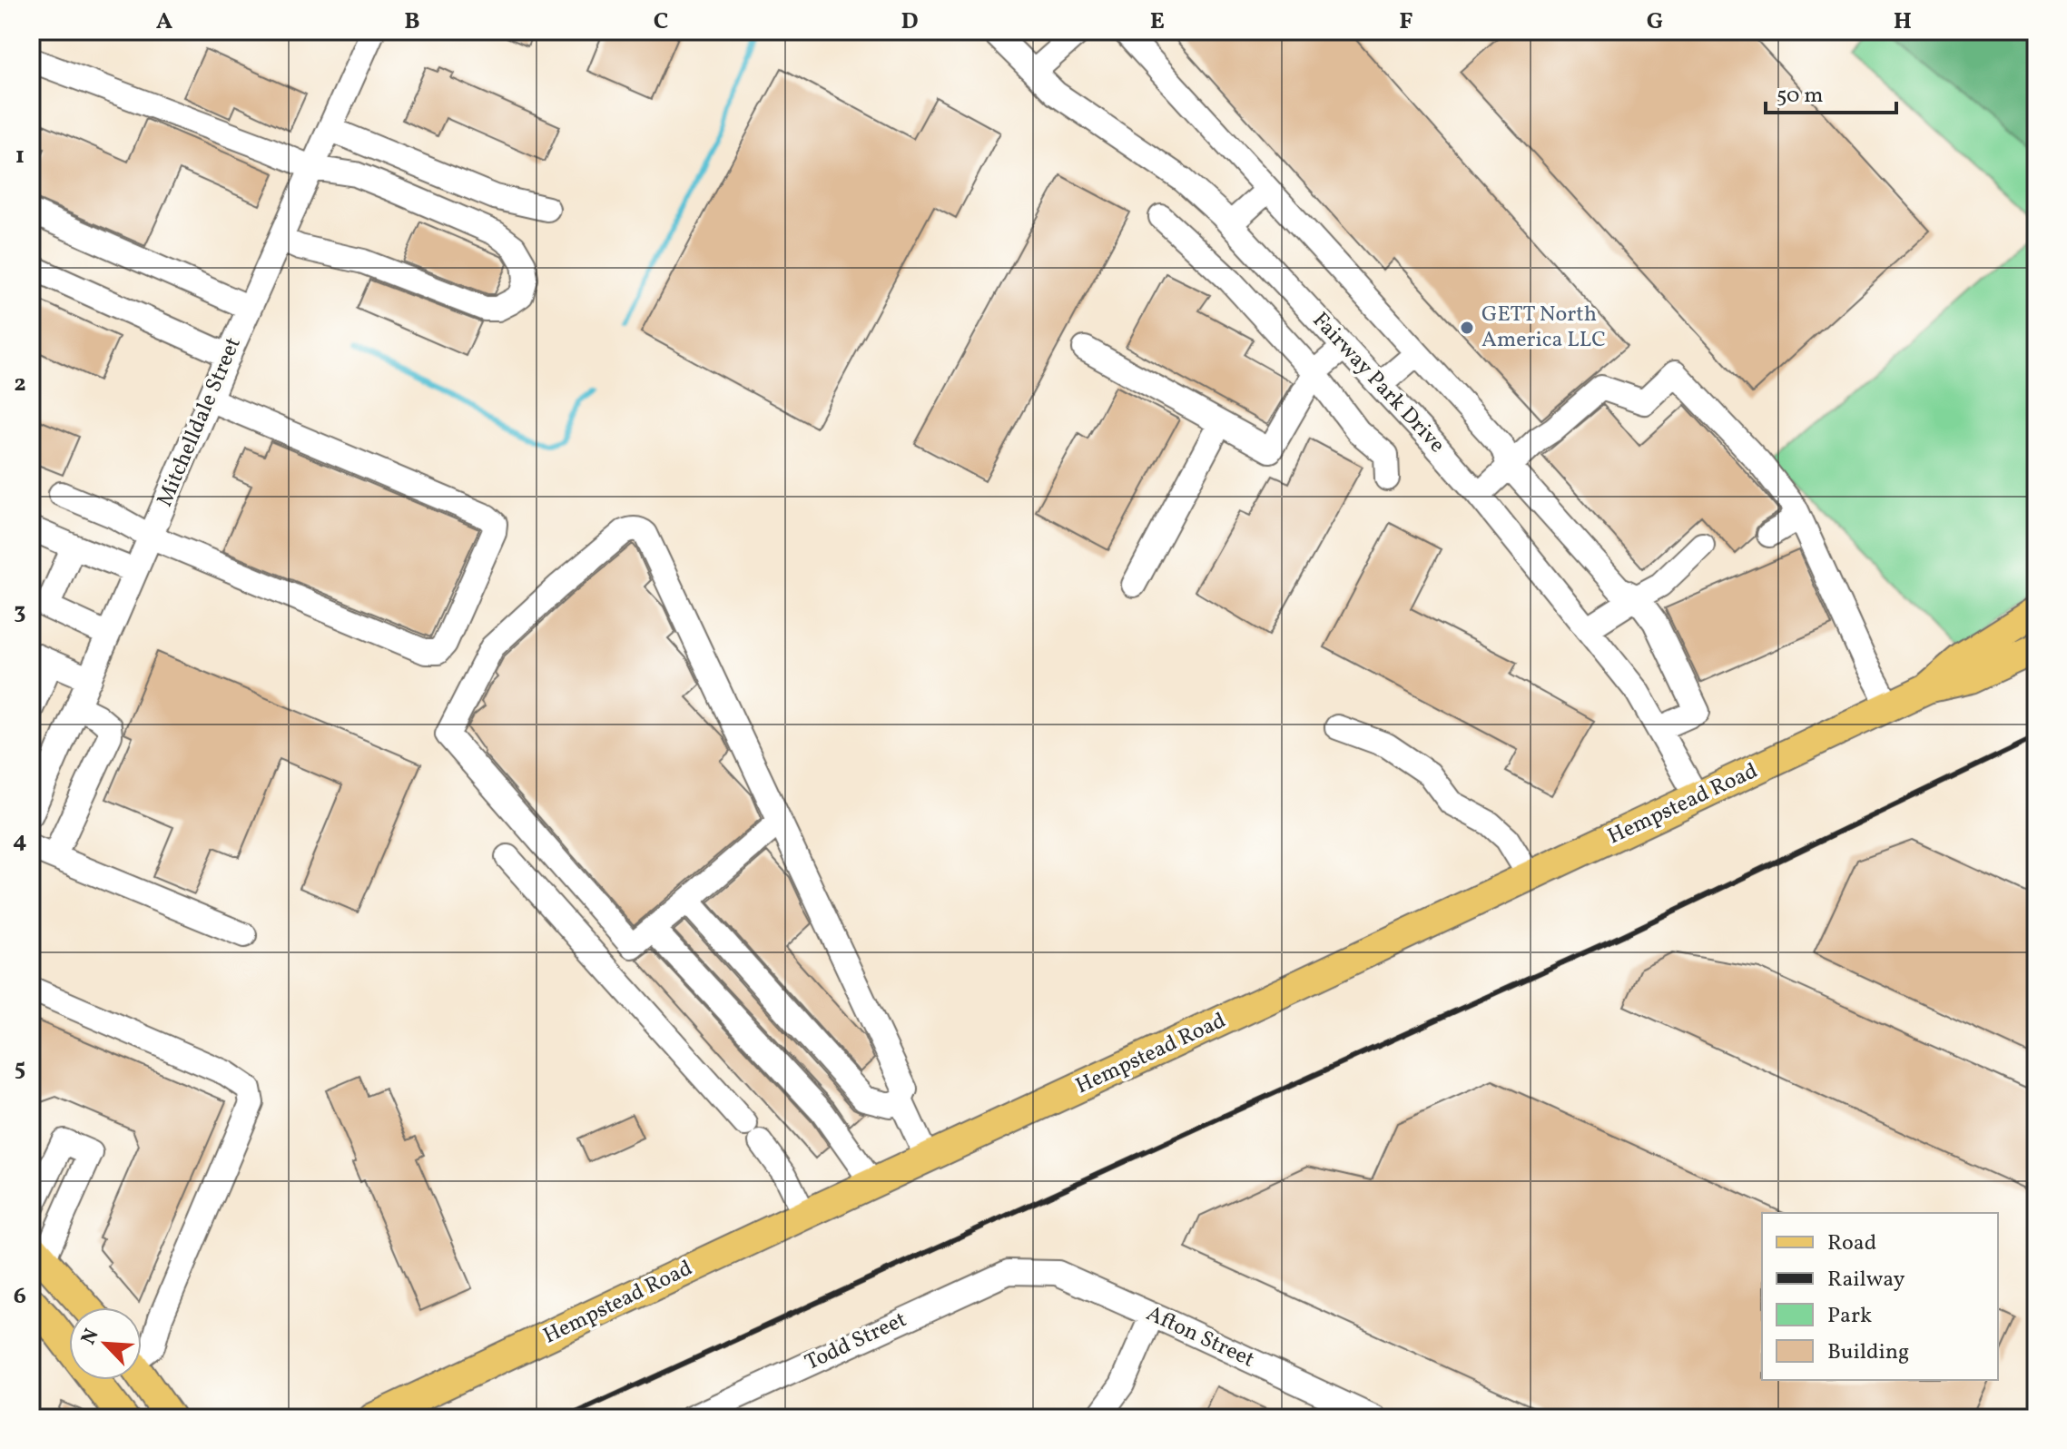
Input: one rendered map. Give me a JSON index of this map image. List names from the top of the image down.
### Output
{
  "streets": {
    "main road": ["Hempstead Road"],
    "street": [
      "Fairway Park Drive",
      "Mitchelldale Street",
      "Afton Street",
      "Todd Street"
    ]
  },
  "crossings": [
    ["Fairway Park Drive", "Hempstead Road"],
    ["Afton Street", "Todd Street"]
  ],
  "places": ["GETT North America LLC"],
  "legend": [
    "Road",
    "Railway",
    "Park",
    "Building"
  ],
  "scale_bar": "50 m",
  "north": "top left",
  "grid": {
    "columns": [
      "A",
      "B",
      "C",
      "D",
      "E",
      "F",
      "G",
      "H"
    ],
    "rows": [
      "1",
      "2",
      "3",
      "4",
      "5",
      "6"
    ]
  }
}
